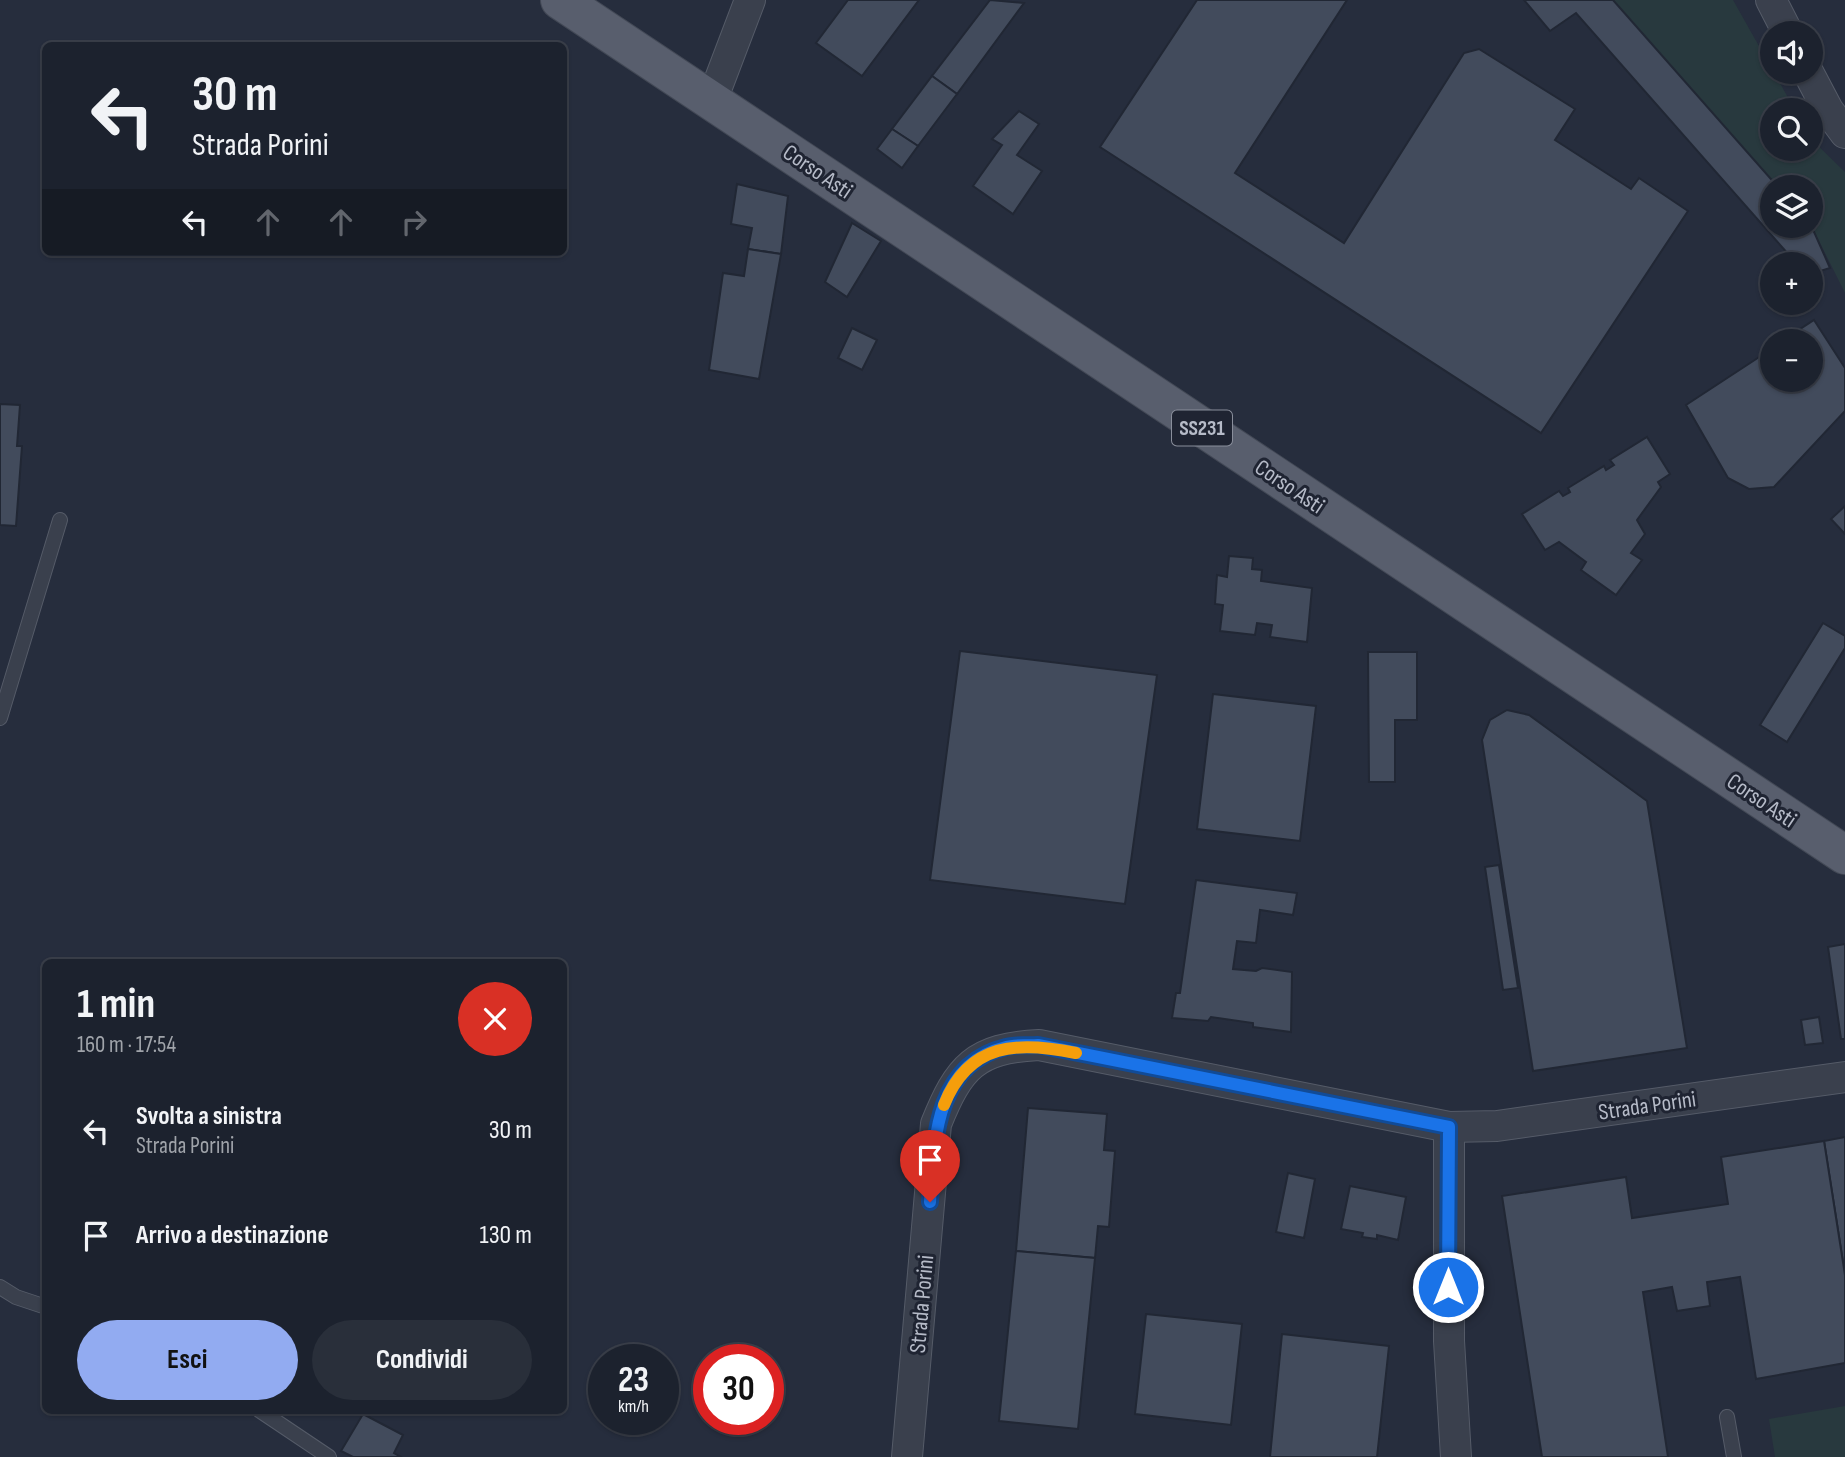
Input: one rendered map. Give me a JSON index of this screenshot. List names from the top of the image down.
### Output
{
  "streets": {
    "main road": ["Corso Asti", "SS231"],
    "street": ["Strada Porini"]
  },
  "page": {
    "map_buttons": ["+", "−"],
    "turn": ["30 m", "Strada Porini"],
    "heading": ["1 min", "160 m · 17:54"],
    "list": [
      {
        "name": "Svolta a sinistra",
        "note": "Strada Porini",
        "value": "30 m"
      },
      {
        "name": "Arrivo a destinazione",
        "value": "130 m"
      }
    ],
    "buttons": ["Esci", "Condividi"],
    "speed": "23 km/h",
    "limit": "30"
  }
}
